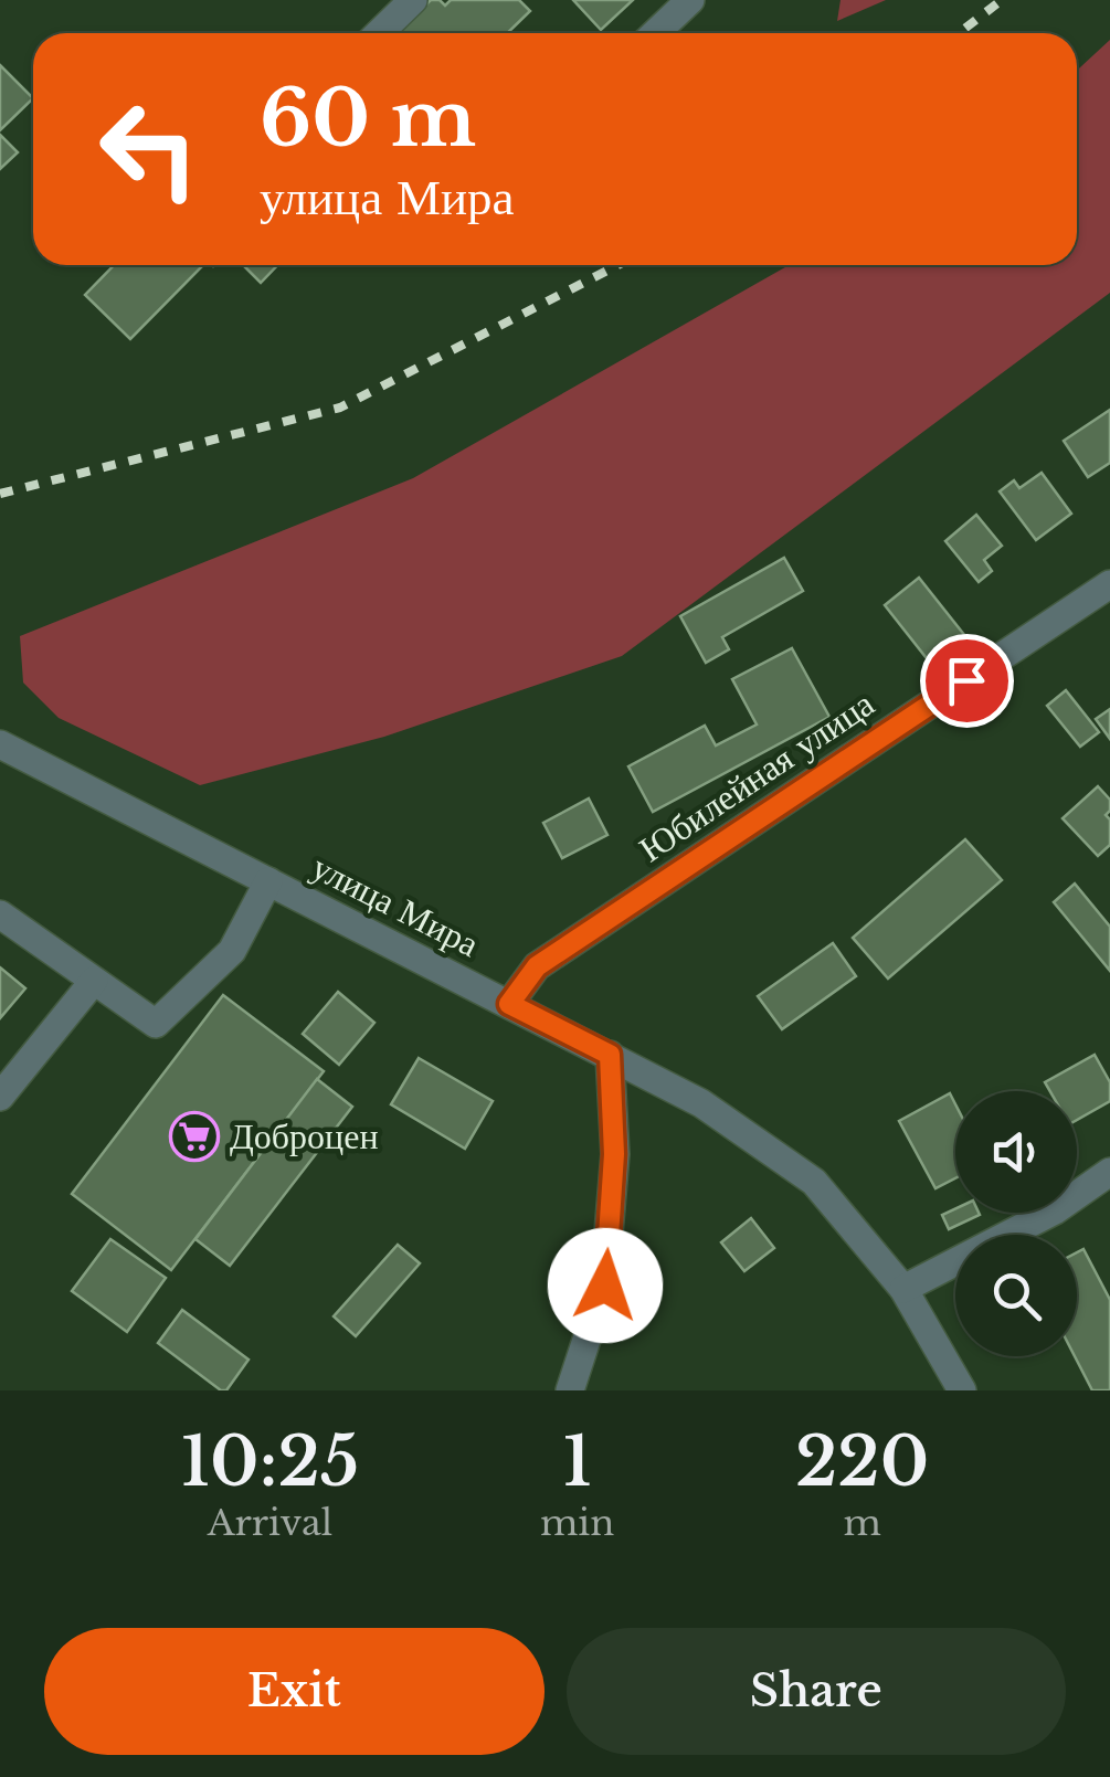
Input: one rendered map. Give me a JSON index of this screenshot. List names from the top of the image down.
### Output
{
  "streets": {
    "street": ["Юбилейная улица", "улица Мира"]
  },
  "crossings": [
    ["Юбилейная улица", "улица Мира"]
  ],
  "places": {
    "supermarket": ["Доброцен"]
  },
  "page": {
    "turn": ["60 m", "улица Мира"],
    "eta": [
      "10:25",
      "Arrival",
      "1",
      "min",
      "220",
      "m"
    ],
    "buttons": ["Exit", "Share"]
  }
}
